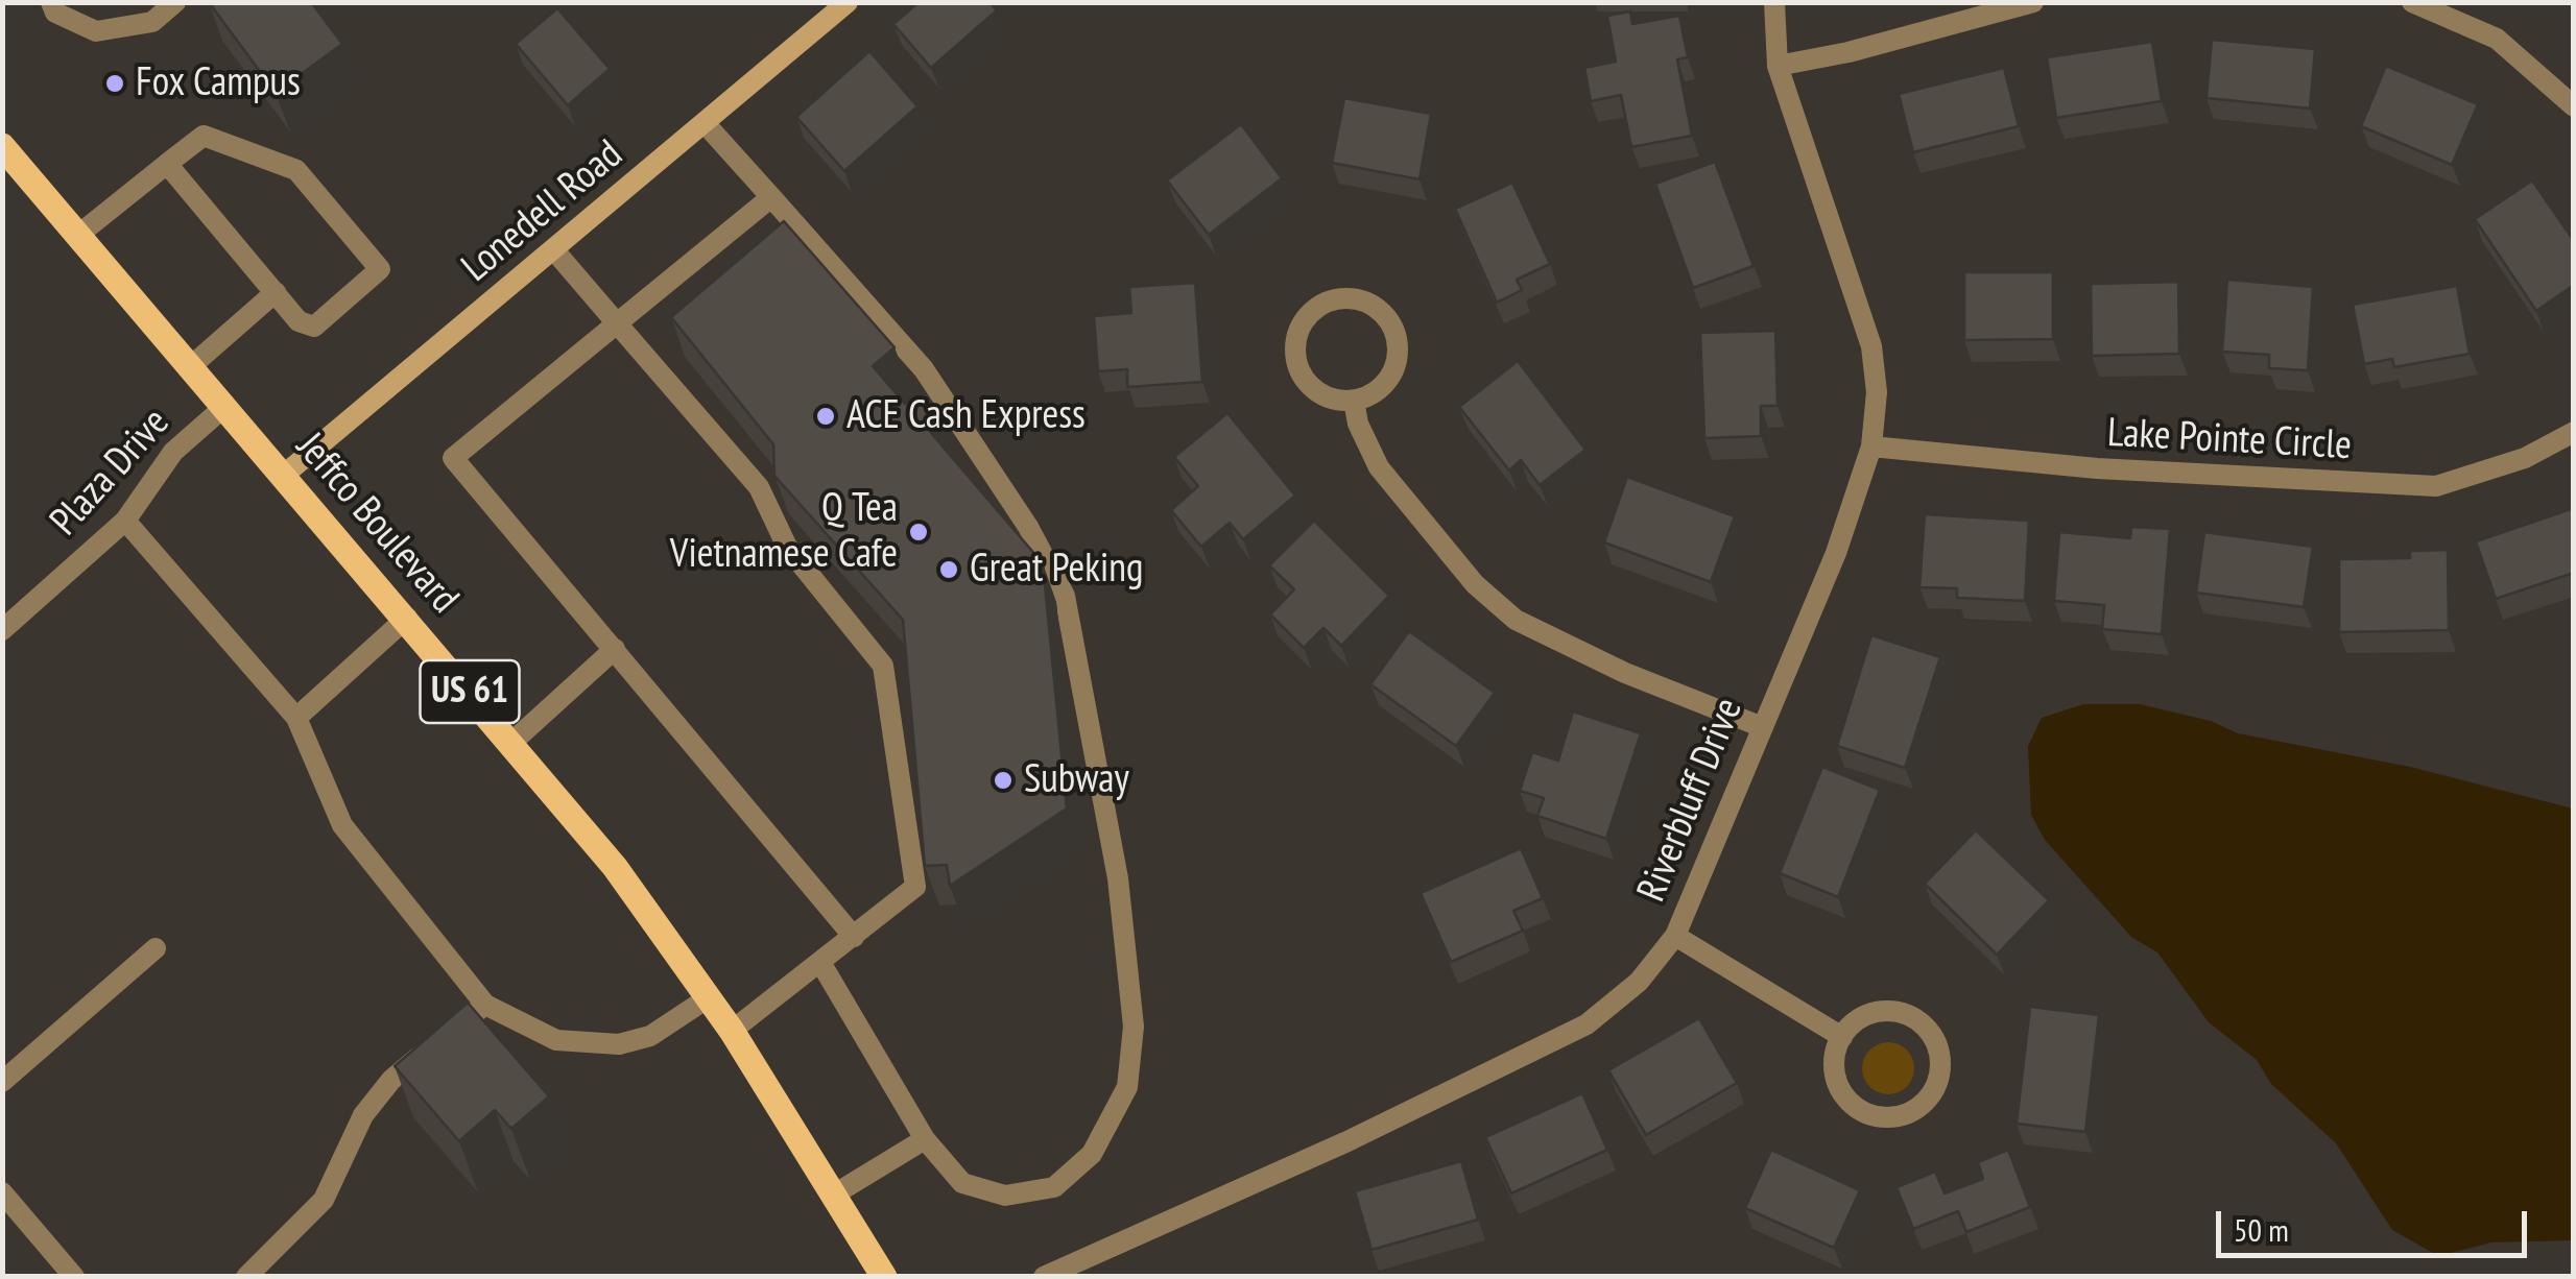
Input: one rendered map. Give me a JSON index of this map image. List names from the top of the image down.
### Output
{
  "streets": {
    "main road": ["Jeffco Boulevard", "US 61"],
    "street": [
      "Lonedell Road",
      "Lake Pointe Circle",
      "Plaza Drive",
      "Riverbluff Drive"
    ]
  },
  "crossings": [
    ["Lonedell Road", "Jeffco Boulevard"],
    ["Lake Pointe Circle", "Riverbluff Drive"],
    ["Plaza Drive", "Jeffco Boulevard"]
  ],
  "places": [
    "Fox Campus",
    "ACE Cash Express",
    "Q Tea Vietnamese Cafe",
    "Great Peking",
    "Subway"
  ],
  "scale_bar": "50 m"
}
